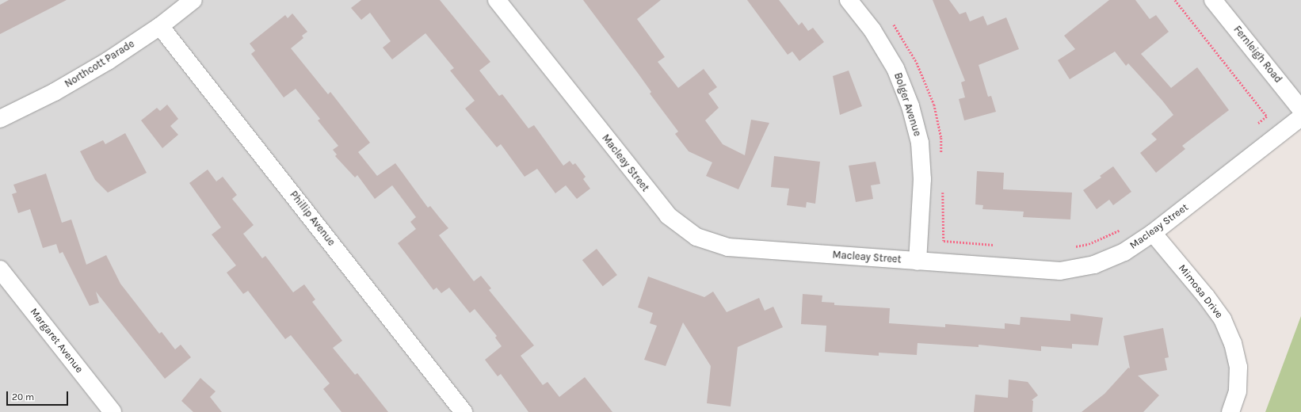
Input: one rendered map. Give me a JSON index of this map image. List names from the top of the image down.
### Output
{
  "streets": {
    "street": [
      "Fernleigh Road",
      "Northcott Parade",
      "Bolger Avenue",
      "Macleay Street",
      "Phillip Avenue",
      "Mimosa Drive",
      "Margaret Avenue"
    ]
  },
  "crossings": [
    ["Northcott Parade", "Phillip Avenue"],
    ["Bolger Avenue", "Macleay Street"],
    ["Macleay Street", "Mimosa Drive"]
  ],
  "scale_bar": "20 m"
}
